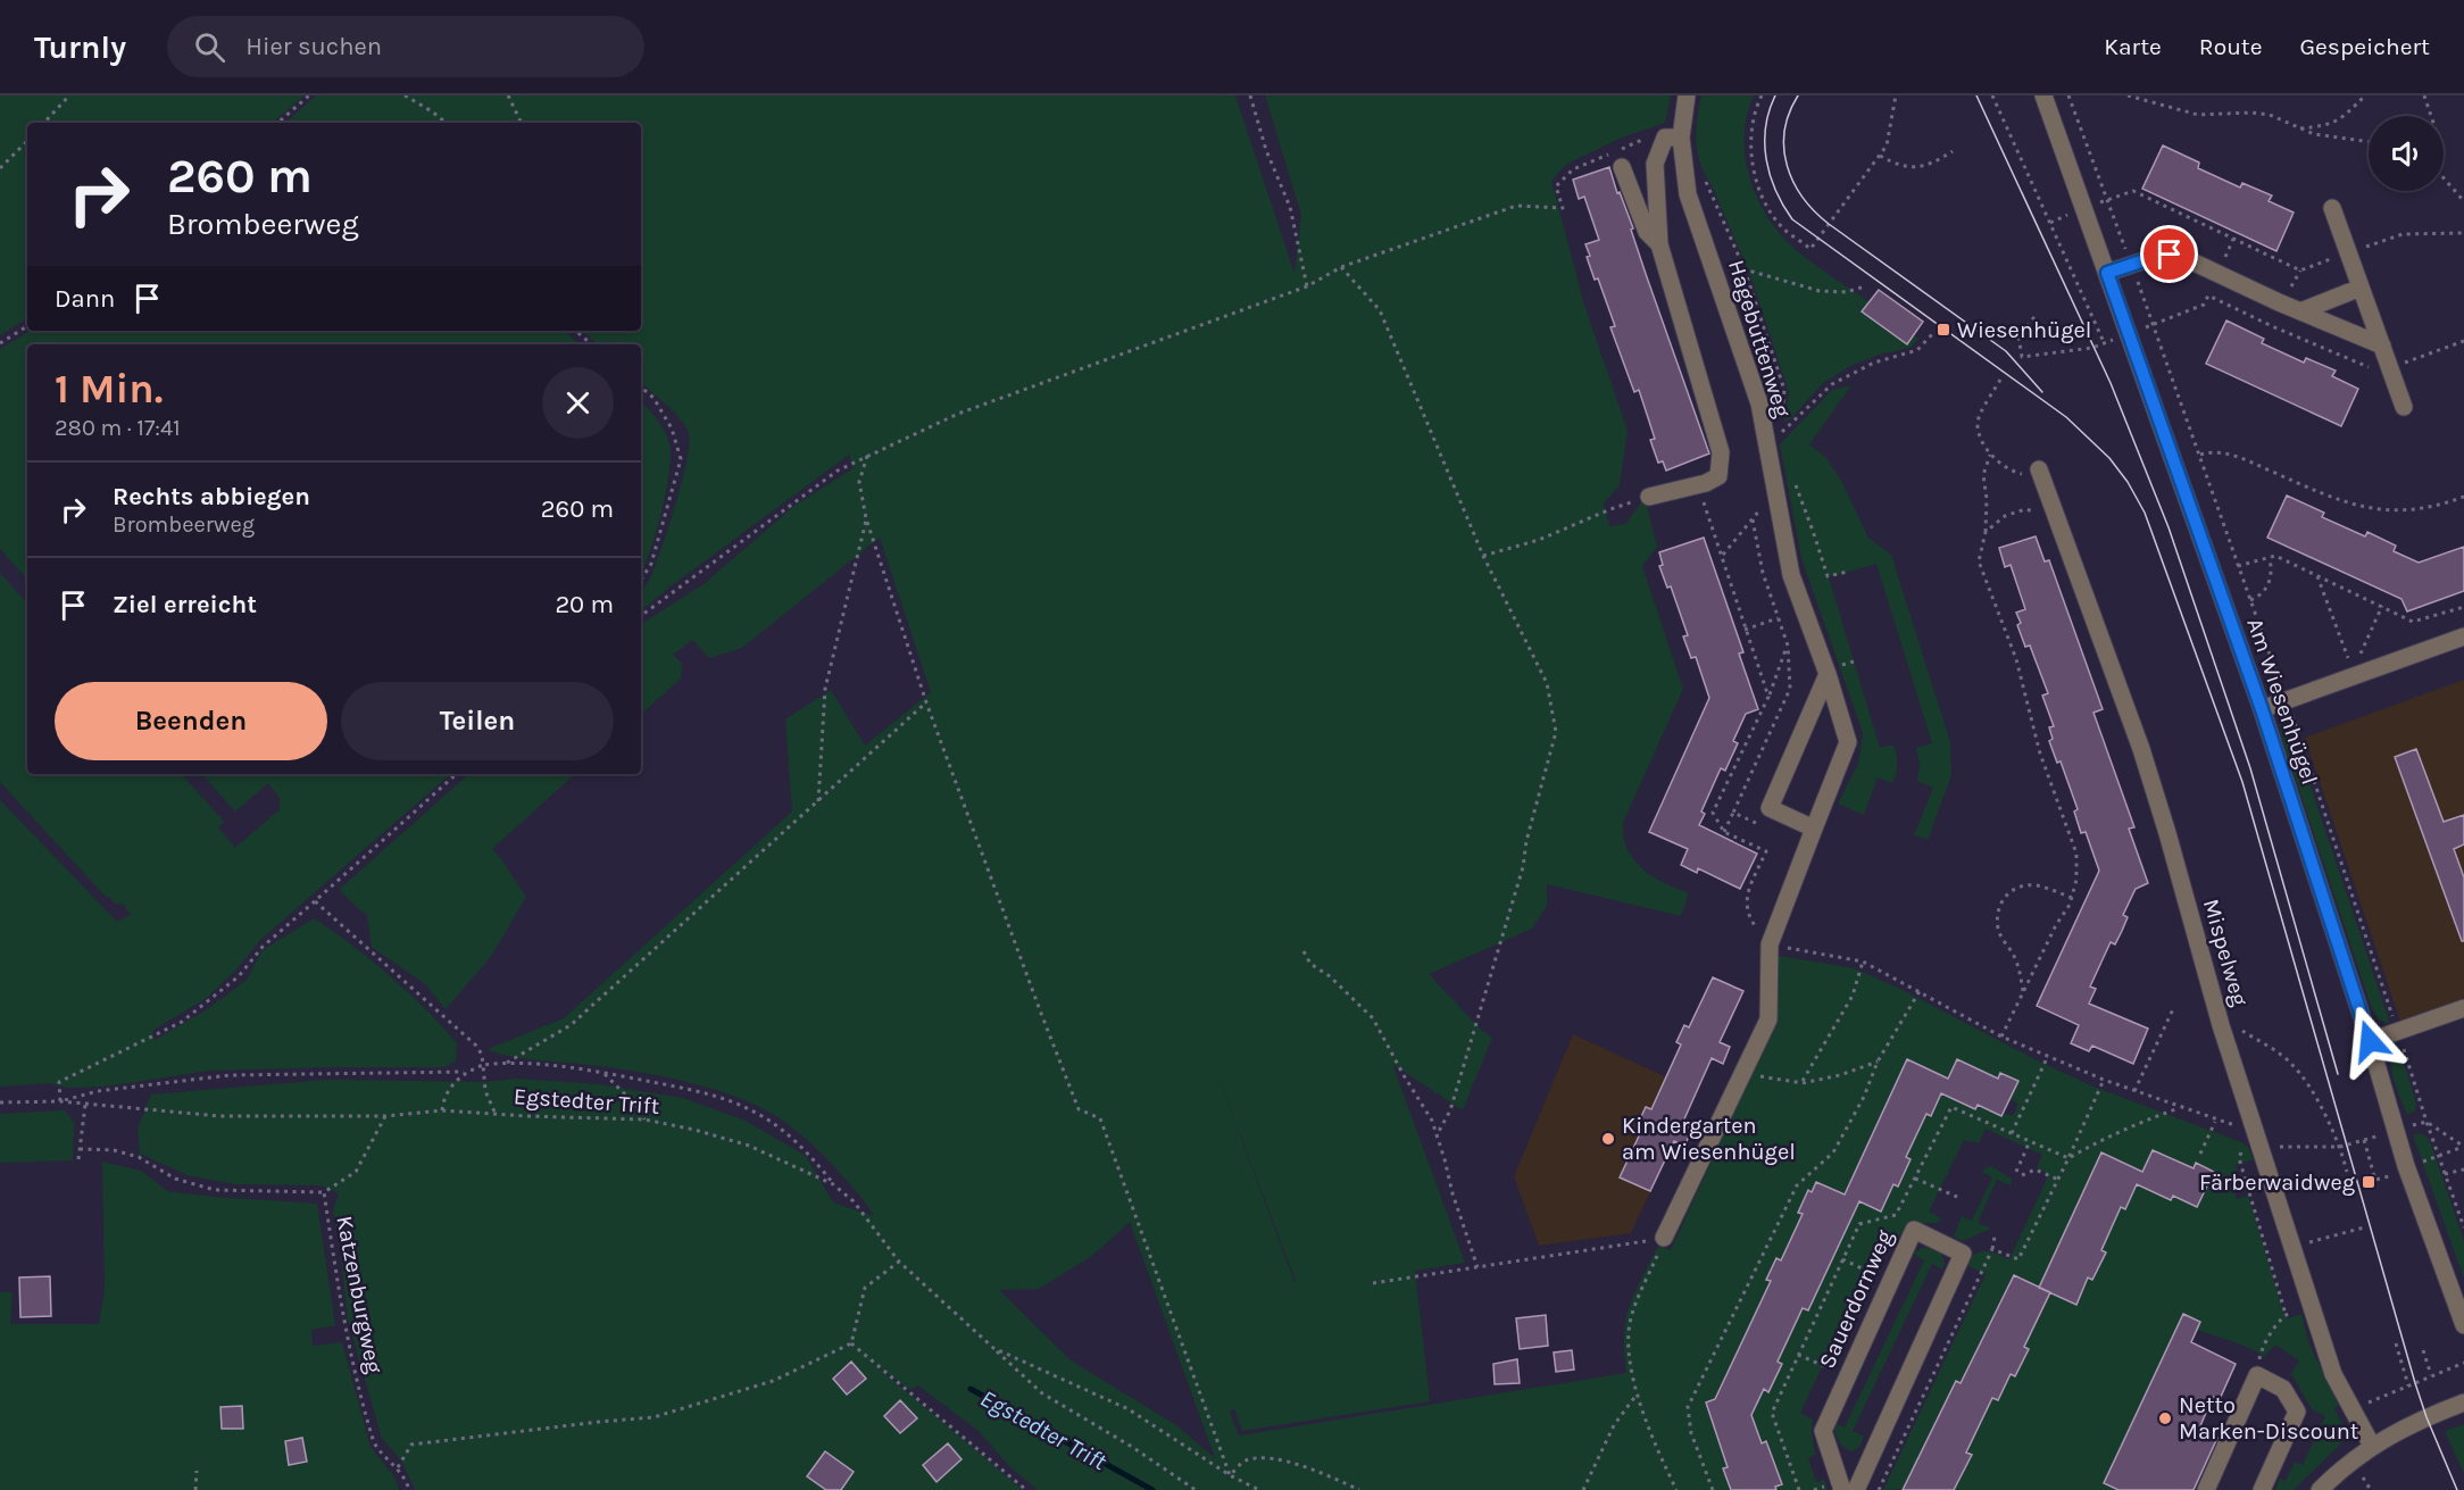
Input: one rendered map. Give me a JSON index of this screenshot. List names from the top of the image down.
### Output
{
  "streets": {
    "street": [
      "Hagebuttenweg",
      "Am Wiesenhügel",
      "Mispelweg",
      "Sauerdornweg"
    ],
    "path": ["Egstedter Trift", "Katzenburgweg"]
  },
  "crossings": [
    ["Egstedter Trift", "Katzenburgweg"]
  ],
  "water": ["Egstedter Trift"],
  "places": {
    "transit": ["Wiesenhügel", "Färberwaidweg"],
    "other": ["Kindergarten am Wiesenhügel", "Netto Marken-Discount"]
  },
  "page": {
    "header": "Turnly",
    "search": "Hier suchen",
    "nav": ["Karte", "Route", "Gespeichert"],
    "turn": ["260 m", "Brombeerweg"],
    "then": "Dann",
    "heading": ["1 Min.", "280 m · 17:41"],
    "list": [
      {
        "name": "Rechts abbiegen",
        "note": "Brombeerweg",
        "value": "260 m"
      },
      {
        "name": "Ziel erreicht",
        "value": "20 m"
      }
    ],
    "buttons": ["Beenden", "Teilen"]
  }
}
